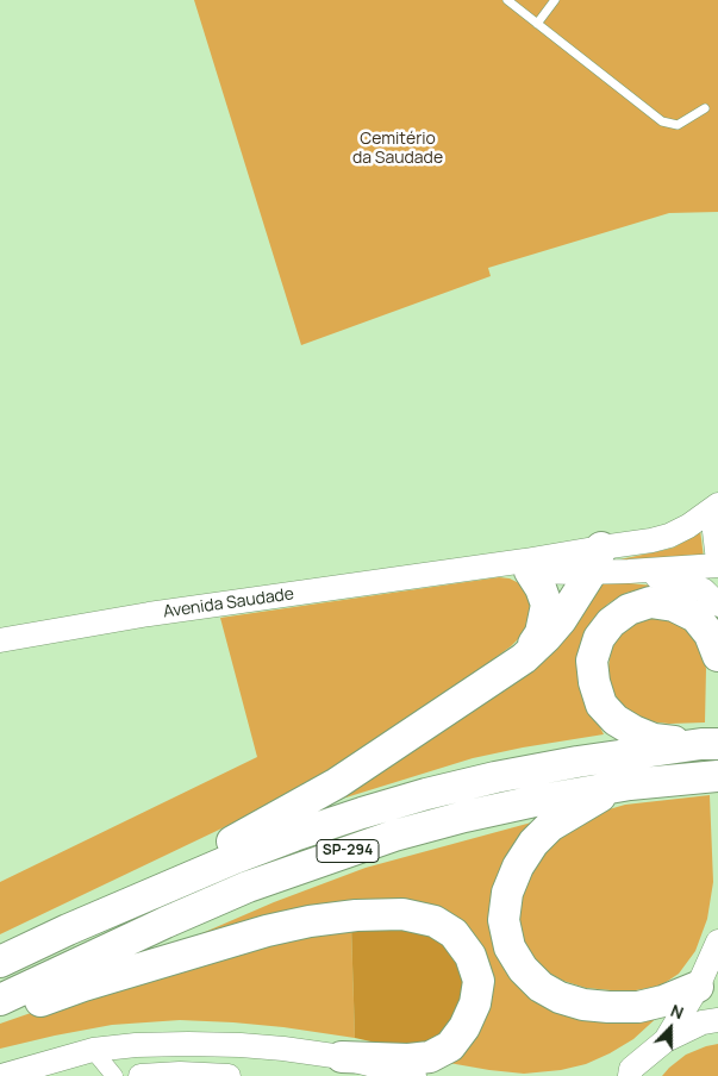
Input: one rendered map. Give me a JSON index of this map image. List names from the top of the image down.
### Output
{
  "streets": {
    "highway": ["SP-294"],
    "main road": ["Avenida Saudade"]
  },
  "parks": ["Cemitério da Saudade"],
  "north": "top"
}
